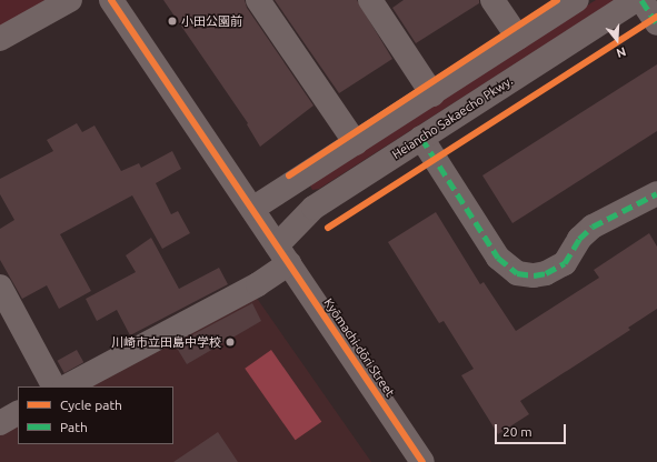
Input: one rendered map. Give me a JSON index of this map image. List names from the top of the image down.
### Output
{
  "streets": {
    "street": ["Heiancho Sakaecho Pkwy.", "Kyōmachi-dōri Street"]
  },
  "crossings": [
    ["Heiancho Sakaecho Pkwy.", "Kyōmachi-dōri Street"]
  ],
  "places": ["小田公園前", "川崎市立田島中学校"],
  "legend": ["Cycle path", "Path"],
  "scale_bar": "20 m",
  "north": "bottom"
}
